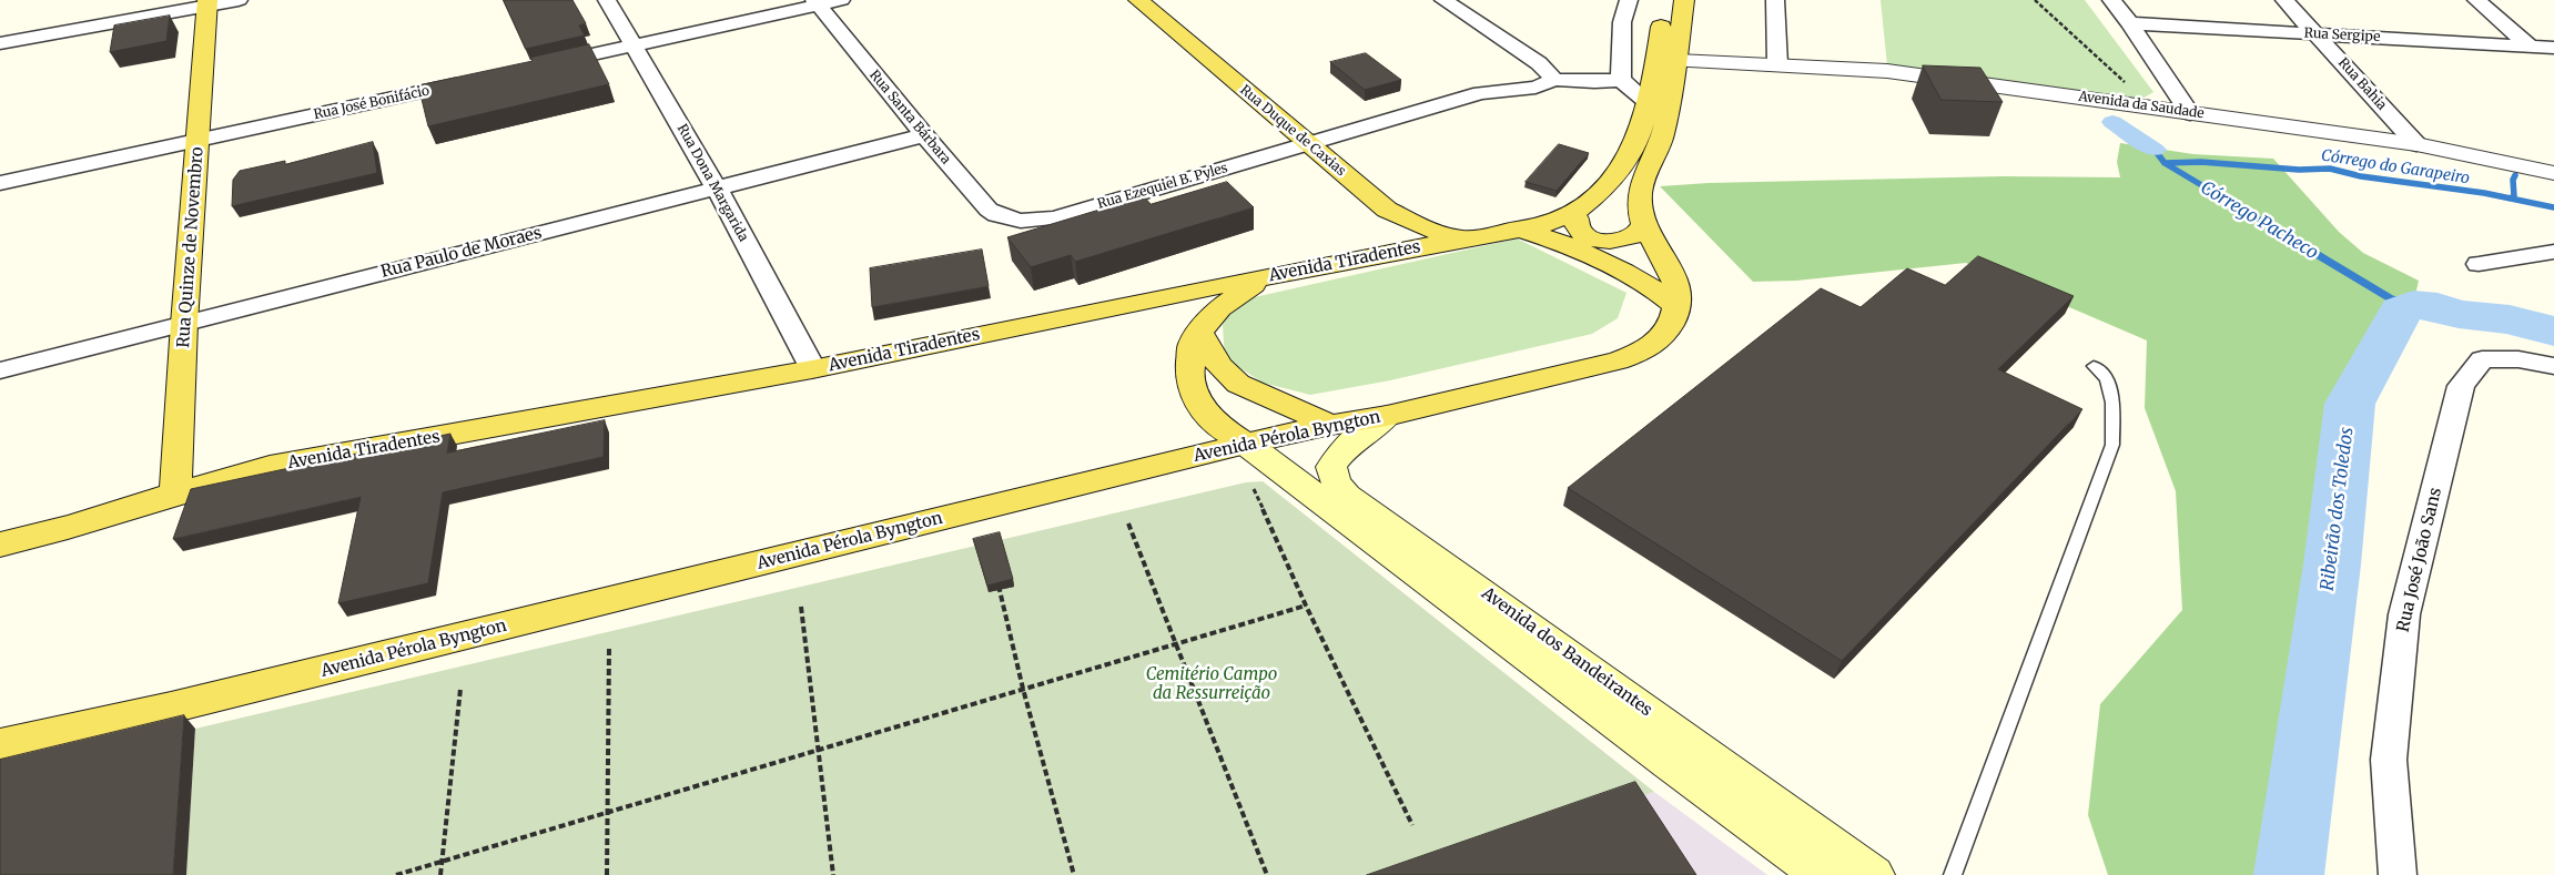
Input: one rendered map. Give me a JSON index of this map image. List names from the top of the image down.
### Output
{
  "streets": {
    "main road": [
      "Rua Duque de Caxias",
      "Rua Quinze de Novembro",
      "Avenida Tiradentes",
      "Avenida Pérola Byngton",
      "Avenida dos Bandeirantes"
    ],
    "street": [
      "Rua Sergipe",
      "Rua Bahia",
      "Rua José Bonifácio",
      "Avenida da Saudade",
      "Rua Santa Bárbara",
      "Rua Dona Margarida",
      "Rua Ezequiel B. Pyles",
      "Rua Paulo de Moraes",
      "Rua José João Sans"
    ]
  },
  "crossings": [
    ["Rua Sergipe", "Rua Bahia"],
    ["Rua Bahia", "Avenida da Saudade"],
    ["Rua José Bonifácio", "Rua Quinze de Novembro"],
    ["Avenida da Saudade", "Avenida Tiradentes"],
    ["Rua Santa Bárbara", "Rua Ezequiel B. Pyles"],
    ["Rua Santa Bárbara", "Rua Paulo de Moraes"],
    ["Rua Duque de Caxias", "Rua Ezequiel B. Pyles"],
    ["Rua Duque de Caxias", "Avenida Tiradentes"],
    ["Rua Dona Margarida", "Rua Paulo de Moraes"],
    ["Rua Dona Margarida", "Avenida Tiradentes"],
    ["Rua Quinze de Novembro", "Rua Paulo de Moraes"],
    ["Rua Quinze de Novembro", "Avenida Tiradentes"],
    ["Avenida Tiradentes", "Avenida Pérola Byngton"],
    ["Avenida Pérola Byngton", "Avenida dos Bandeirantes"]
  ],
  "water": ["Córrego do Garapeiro", "Córrego Pacheco", "Ribeirão dos Toledos"],
  "parks": ["Cemitério Campo da Ressurreição"]
}
